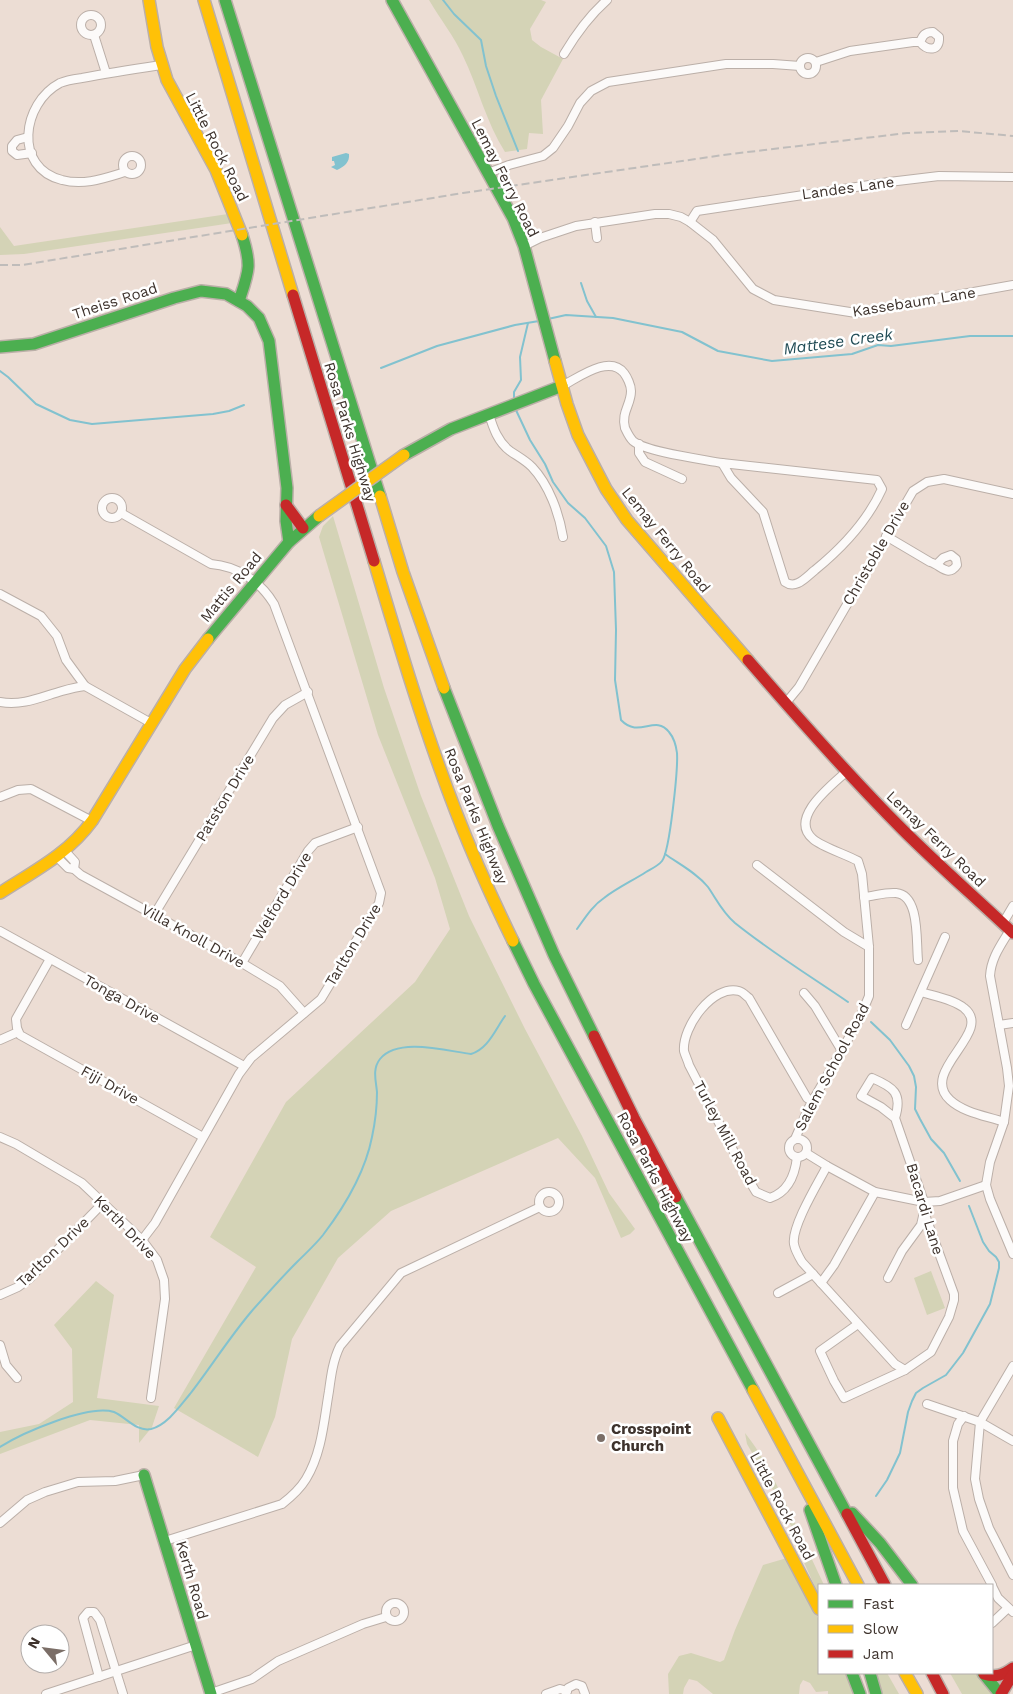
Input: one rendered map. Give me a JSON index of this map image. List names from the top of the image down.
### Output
{
  "streets": {
    "main road": [
      "Little Rock Road",
      "Lemay Ferry Road",
      "Theiss Road",
      "Rosa Parks Highway",
      "Mattis Road",
      "Kerth Road"
    ],
    "street": [
      "Landes Lane",
      "Kassebaum Lane",
      "Christoble Drive",
      "Patston Drive",
      "Welford Drive",
      "Villa Knoll Drive",
      "Tarlton Drive",
      "Tonga Drive",
      "Salem School Road",
      "Fiji Drive",
      "Turley Mill Road",
      "Bacardi Lane",
      "Kerth Drive"
    ]
  },
  "crossings": [
    ["Little Rock Road", "Theiss Road"],
    ["Lemay Ferry Road", "Kassebaum Lane"],
    ["Lemay Ferry Road", "Christoble Drive"],
    ["Lemay Ferry Road", "Mattis Road"],
    ["Lemay Ferry Road", "Salem School Road"],
    ["Landes Lane", "Kassebaum Lane"],
    ["Mattis Road", "Villa Knoll Drive"],
    ["Mattis Road", "Tarlton Drive"],
    ["Patston Drive", "Villa Knoll Drive"],
    ["Patston Drive", "Tarlton Drive"],
    ["Welford Drive", "Villa Knoll Drive"],
    ["Welford Drive", "Tarlton Drive"],
    ["Villa Knoll Drive", "Tarlton Drive"],
    ["Tarlton Drive", "Tonga Drive"],
    ["Tarlton Drive", "Fiji Drive"],
    ["Tarlton Drive", "Kerth Drive"],
    ["Salem School Road", "Turley Mill Road"]
  ],
  "water": ["Mattese Creek"],
  "places": ["Crosspoint Church"],
  "legend": ["Fast", "Slow", "Jam"],
  "north": "top left"
}
